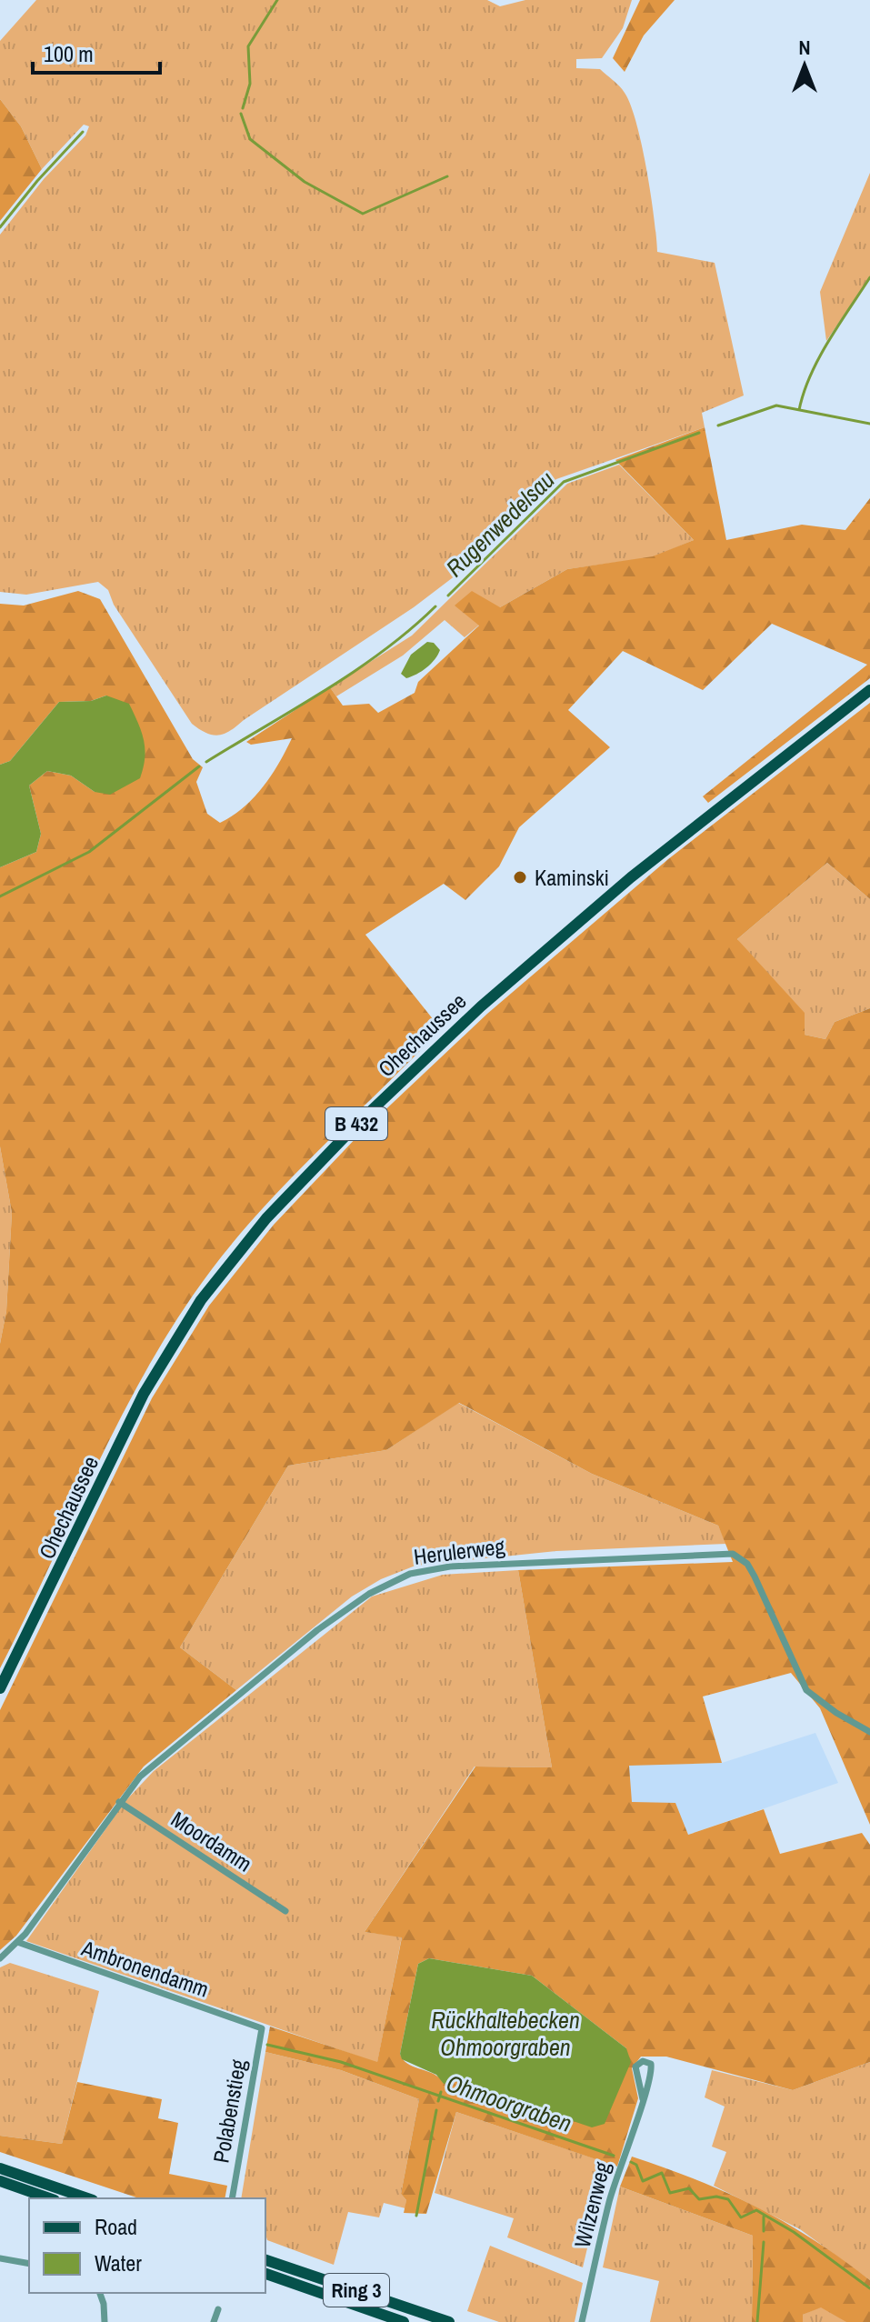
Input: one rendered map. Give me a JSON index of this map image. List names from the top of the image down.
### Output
{
  "streets": {
    "main road": ["Ohechaussee", "B 432", "Ring 3"],
    "street": [
      "Herulerweg",
      "Moordamm",
      "Ambronendamm",
      "Polabenstieg",
      "Wilzenweg"
    ]
  },
  "crossings": [
    ["Herulerweg", "Moordamm"],
    ["Herulerweg", "Ambronendamm"],
    ["Ambronendamm", "Polabenstieg"]
  ],
  "water": ["Rugenwedelsau", "Rückhaltebecken Ohmoorgraben", "Ohmoorgraben"],
  "places": ["Kaminski"],
  "legend": ["Road", "Water"],
  "scale_bar": "100 m",
  "north": "top"
}
